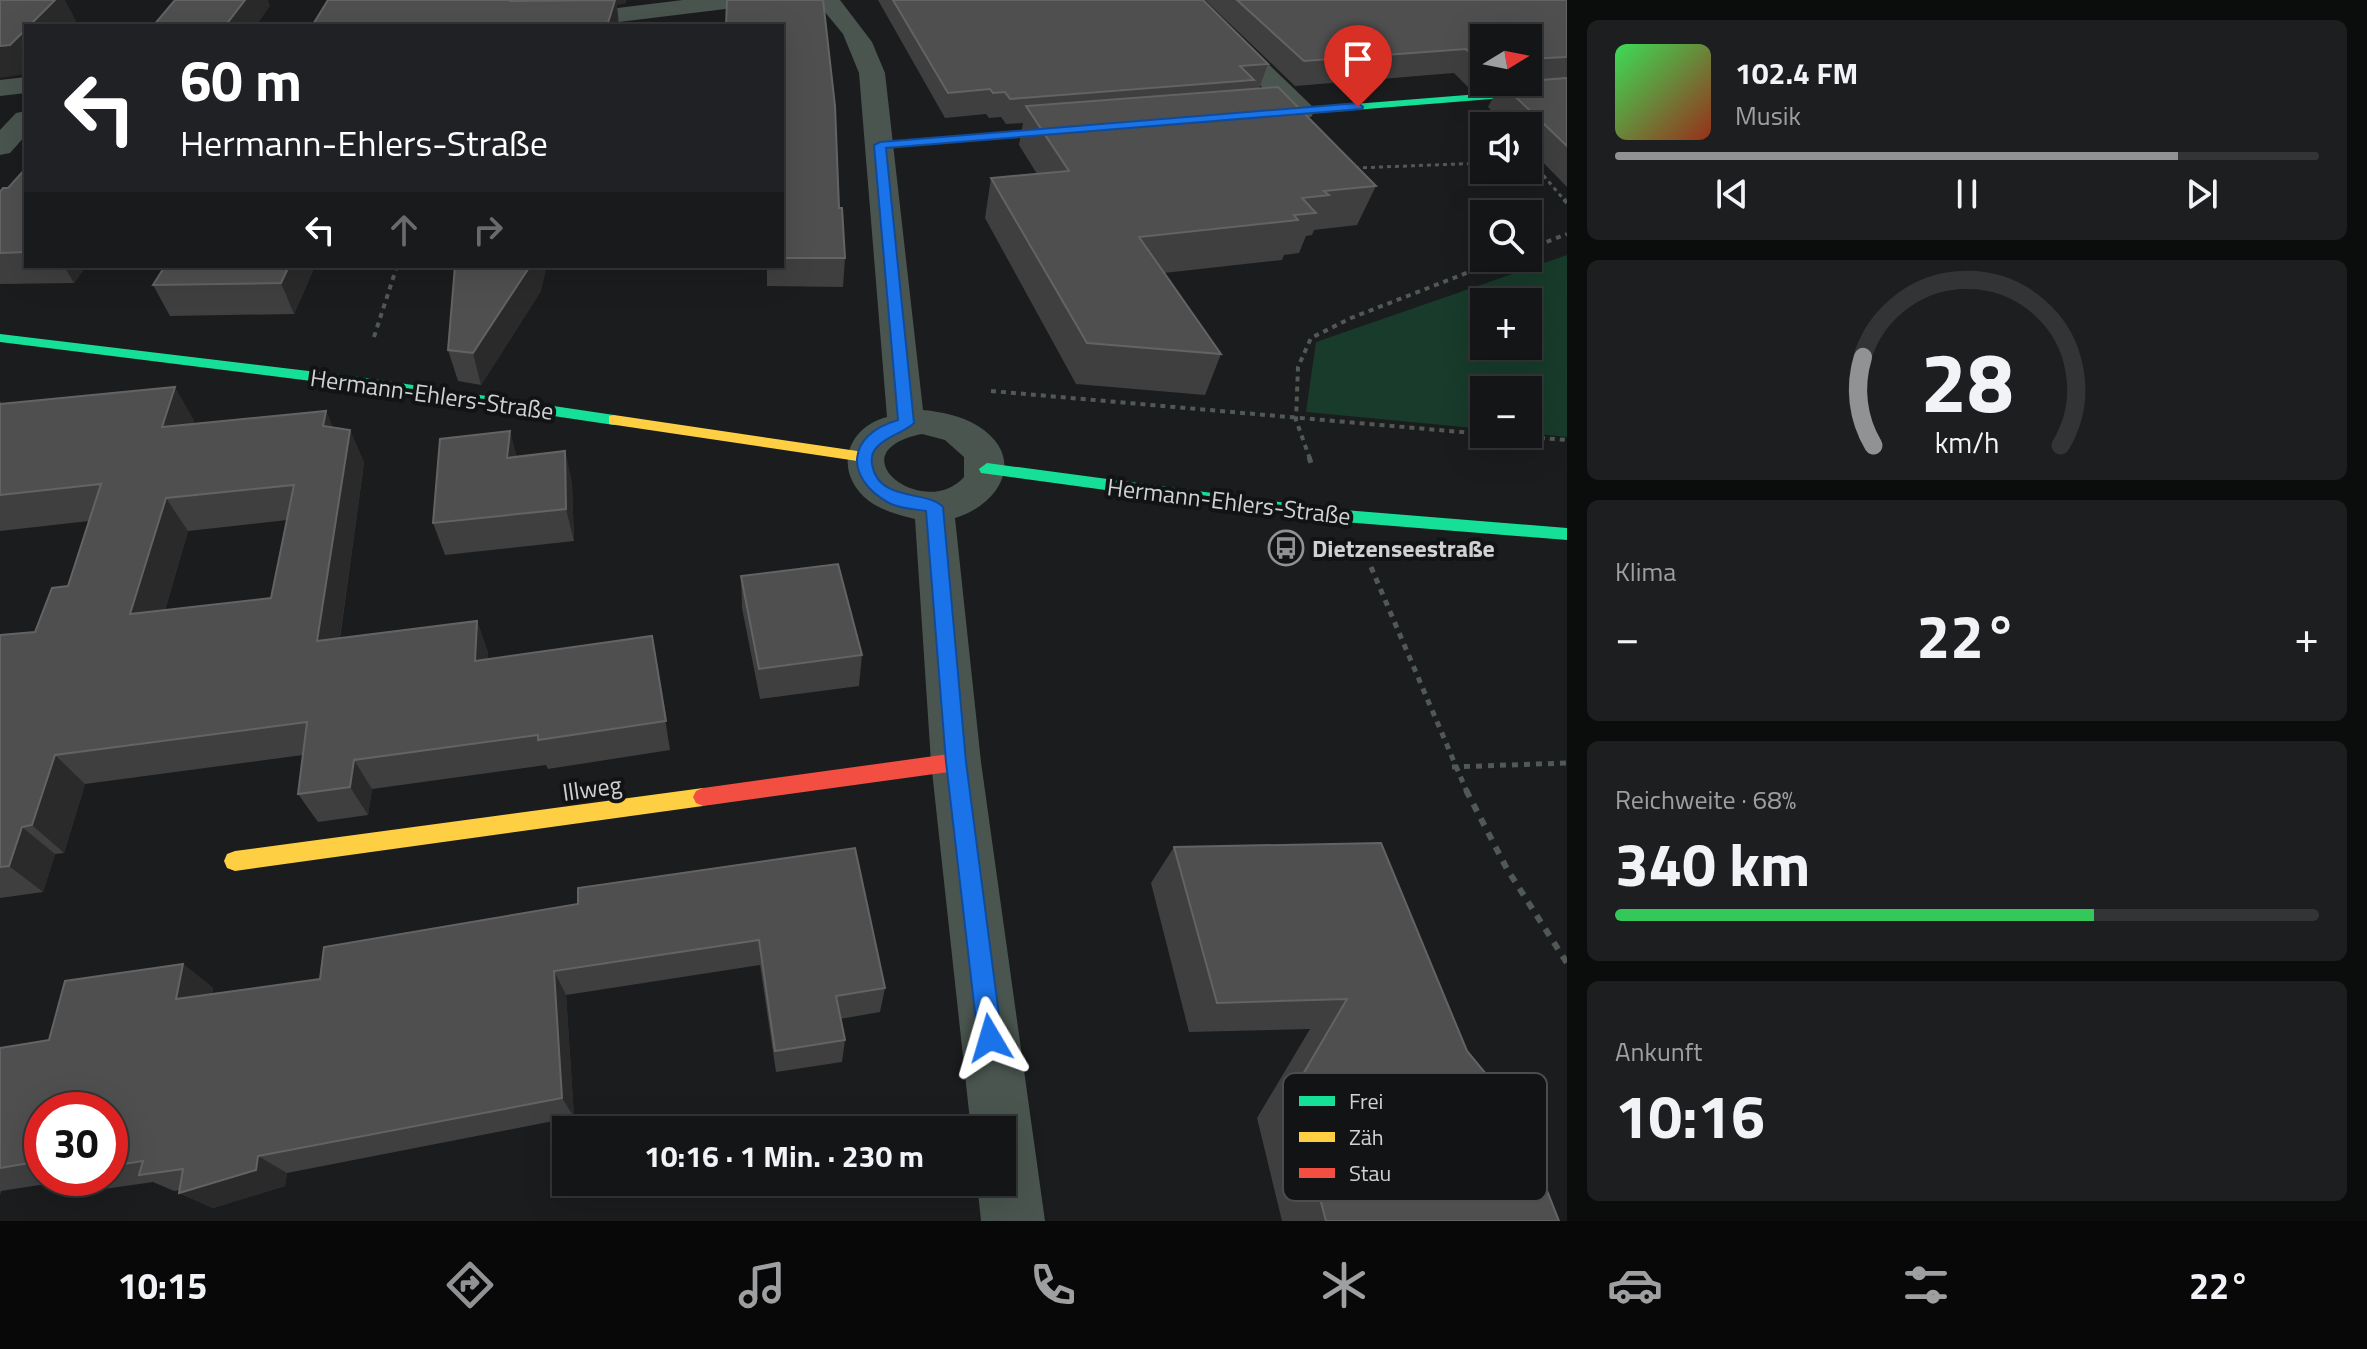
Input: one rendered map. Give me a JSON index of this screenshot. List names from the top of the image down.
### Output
{
  "streets": {
    "street": ["Hermann-Ehlers-Straße", "Illweg"]
  },
  "places": {
    "bus stop": ["Dietzenseestraße"]
  },
  "legend": ["Frei", "Zäh", "Stau"],
  "north": "right",
  "page": {
    "map_buttons": ["+", "−"],
    "turn": ["60 m", "Hermann-Ehlers-Straße"],
    "song": ["102.4 FM", "Musik"],
    "tile": [
      "Klima",
      ["Reichweite · 68%", "340 km"],
      ["Ankunft", "10:16"]
    ],
    "heat": ["−", "22°", "+"],
    "limit": "30",
    "trip": "10:16 · 1 Min. · 230 m",
    "tabs": ["10:15", "22°"],
    "gauge": ["28", "km/h"]
  }
}
